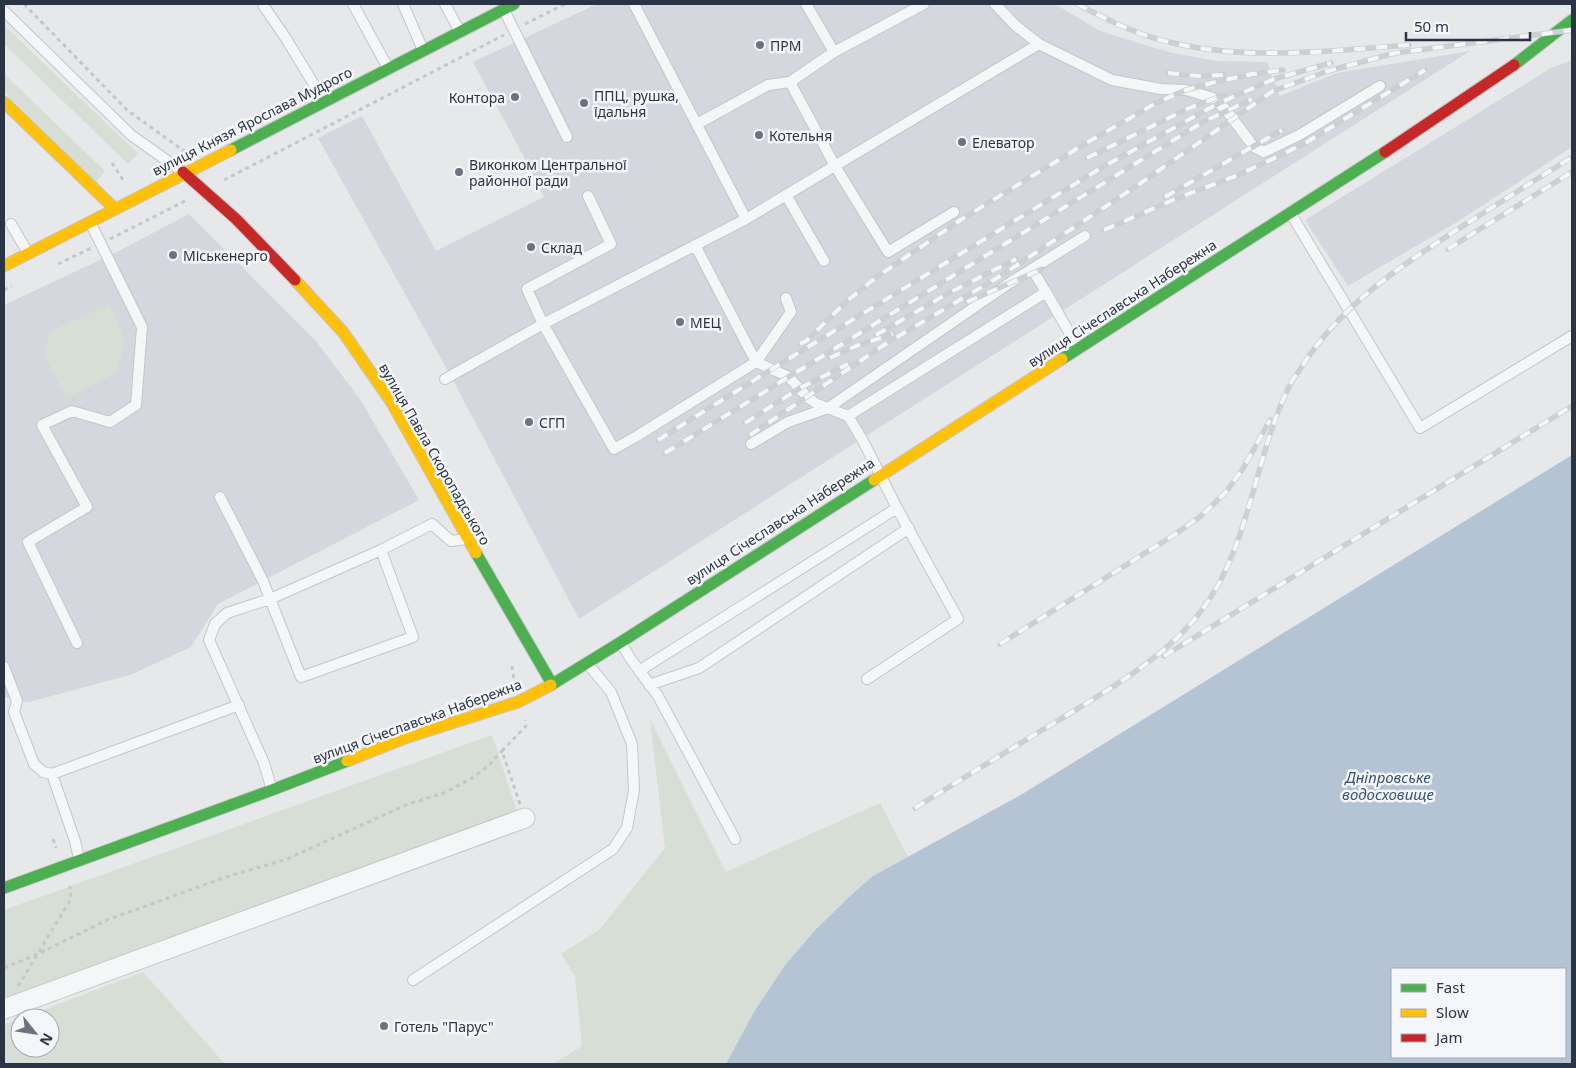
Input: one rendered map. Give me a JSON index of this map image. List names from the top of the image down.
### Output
{
  "streets": {
    "main road": ["вулиця Князя Ярослава Мудрого", "вулиця Січеславська Набережна", "вулиця Павла Скоропадського"]
  },
  "crossings": [
    ["вулиця Князя Ярослава Мудрого", "вулиця Павла Скоропадського"],
    ["вулиця Січеславська Набережна", "вулиця Павла Скоропадського"]
  ],
  "water": ["Дніпровське водосховище"],
  "places": [
    "ПРМ",
    "Контора",
    "ППЦ, рушка, їдальня",
    "Котельня",
    "Елеватор",
    "Виконком Центральної районної ради",
    "Склад",
    "Міськенерго",
    "МЕЦ",
    "СГП",
    "Готель \"Парус\""
  ],
  "legend": ["Fast", "Slow", "Jam"],
  "scale_bar": "50 m",
  "north": "bottom right"
}
